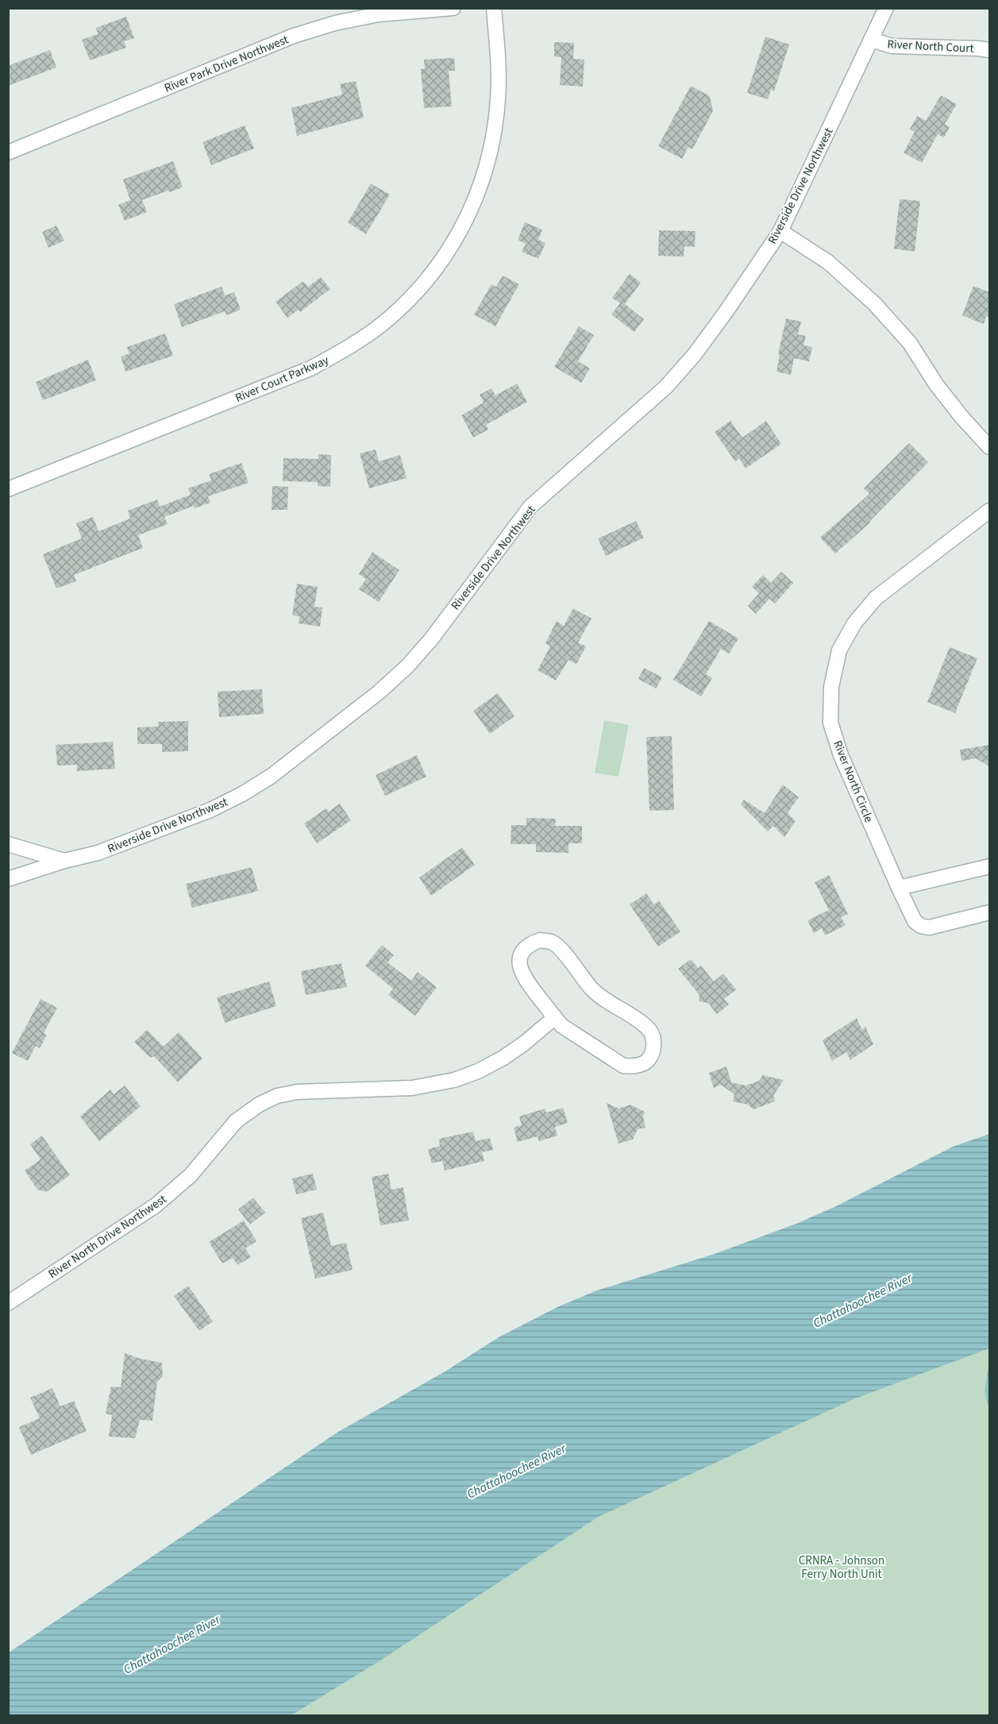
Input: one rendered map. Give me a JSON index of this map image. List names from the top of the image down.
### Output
{
  "streets": {
    "street": [
      "River North Court",
      "River Park Drive Northwest",
      "Riverside Drive Northwest",
      "River Court Parkway",
      "River North Circle",
      "River North Drive Northwest"
    ]
  },
  "crossings": [
    ["River North Court", "Riverside Drive Northwest"]
  ],
  "water": ["Chattahoochee River"],
  "parks": ["CRNRA - Johnson Ferry North Unit"]
}
